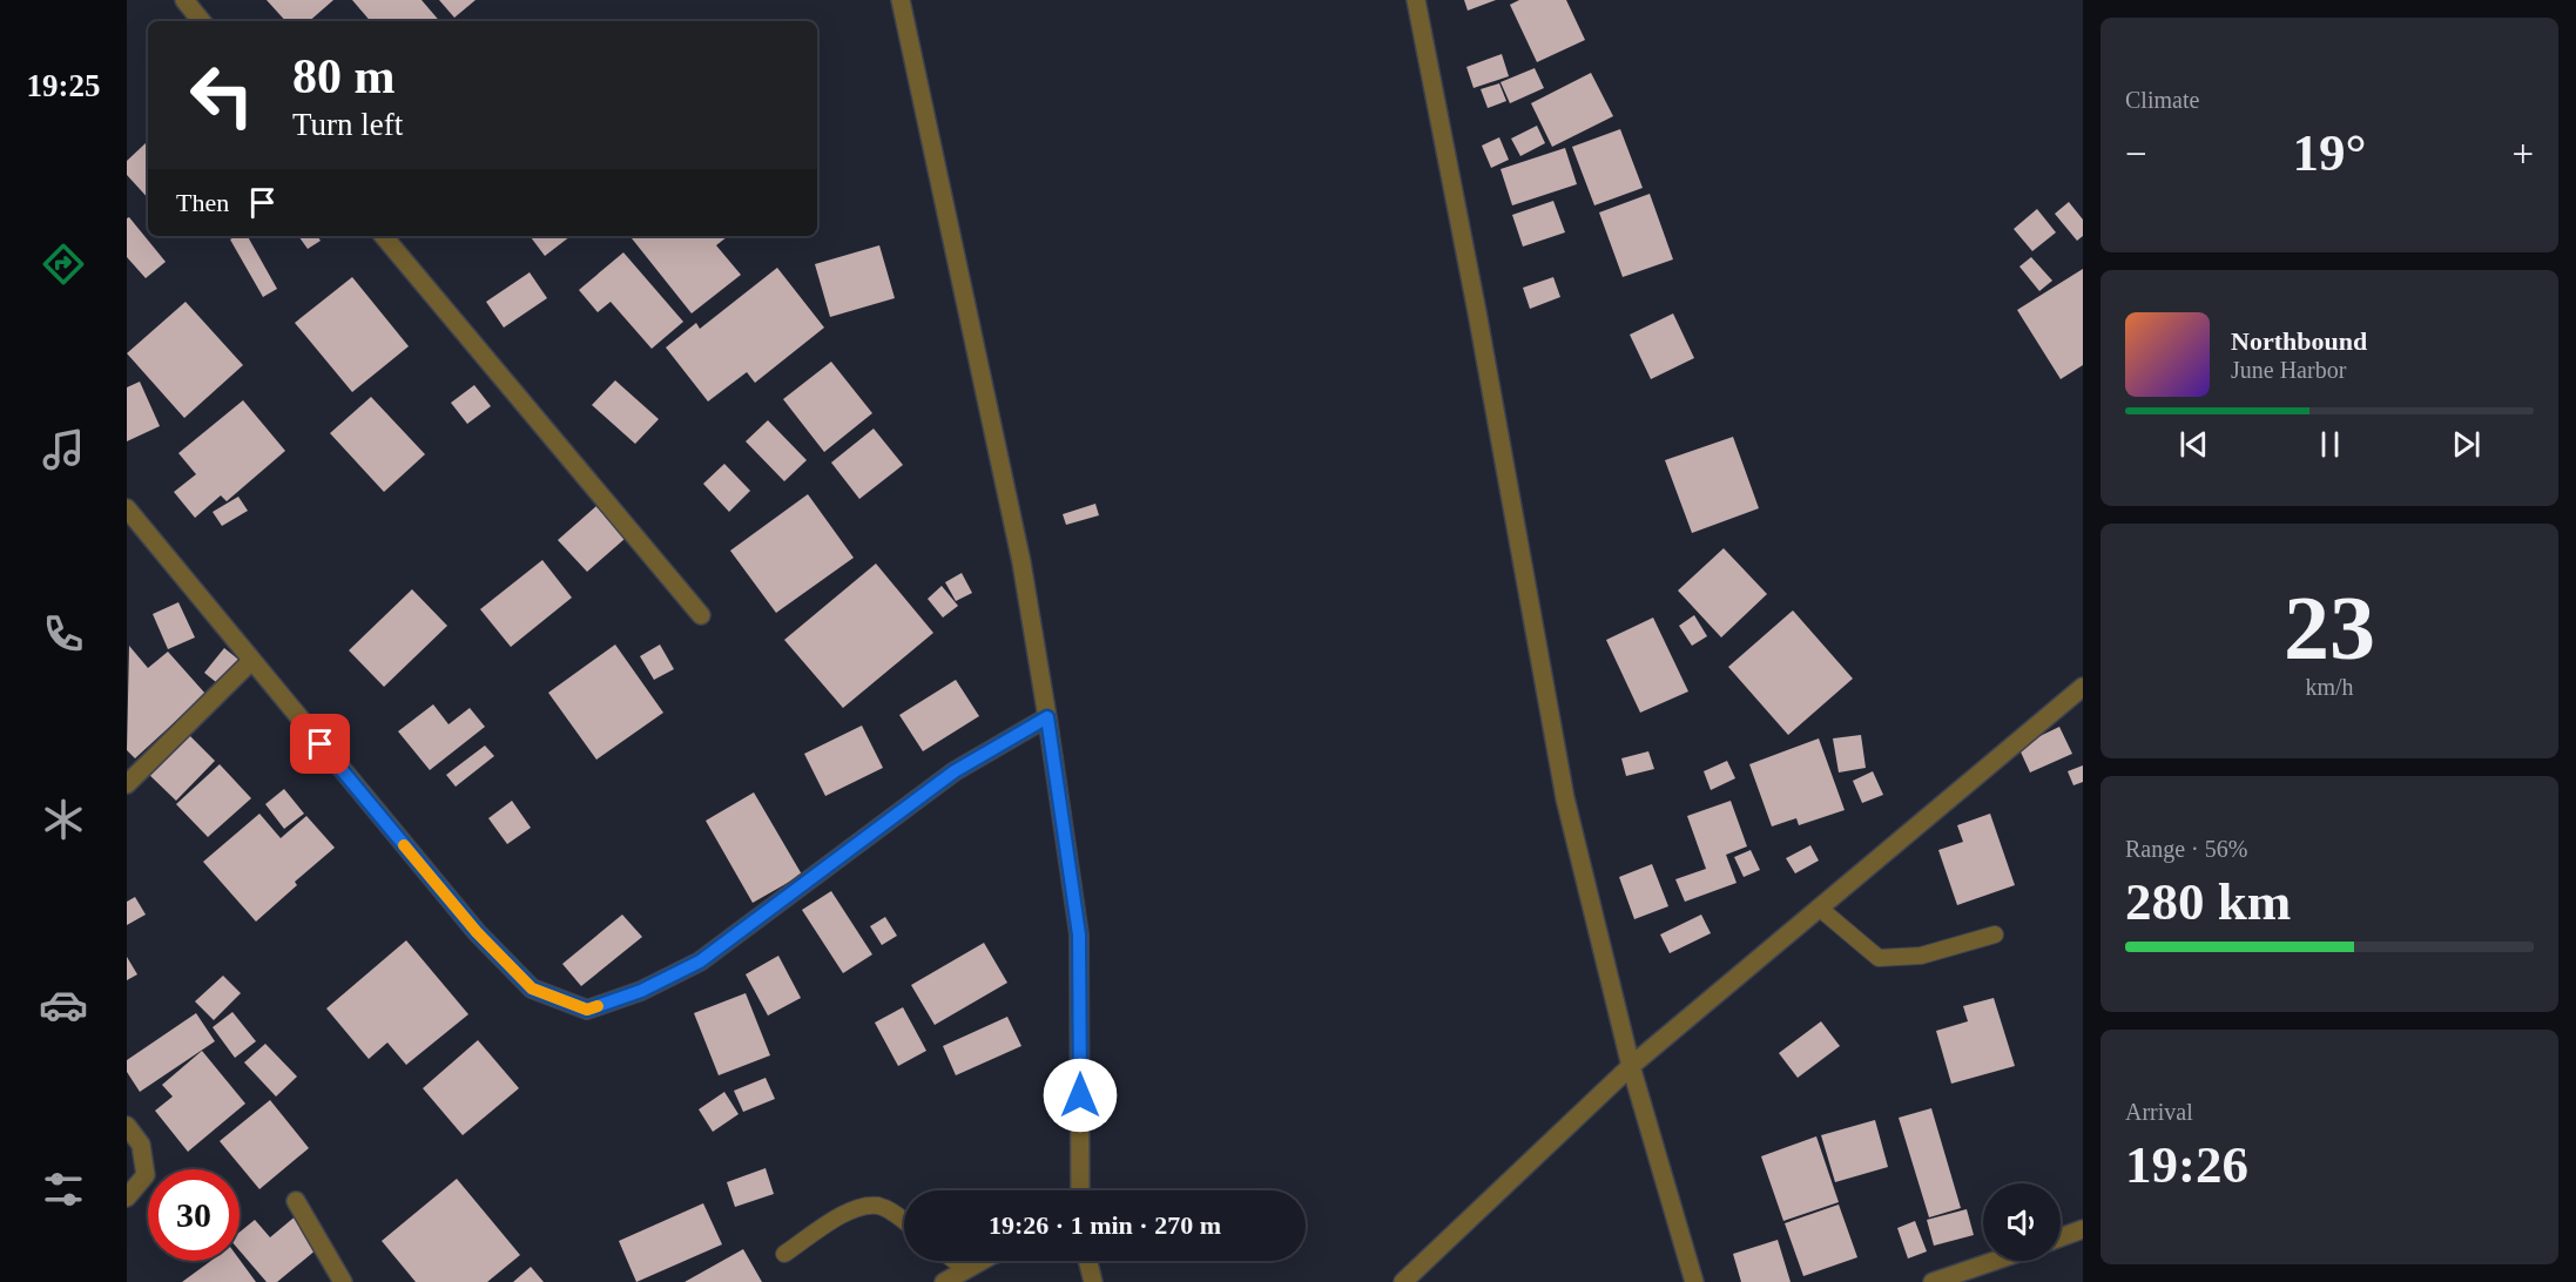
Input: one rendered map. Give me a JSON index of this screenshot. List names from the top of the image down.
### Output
{
  "page": {
    "tabs": "19:25",
    "tile": [
      "Climate",
      ["23", "km/h"],
      ["Range · 56%", "280 km"],
      ["Arrival", "19:26"]
    ],
    "turn": ["80 m", "Turn left"],
    "heat": ["−", "19°", "+"],
    "then": "Then",
    "song": ["Northbound", "June Harbor"],
    "limit": "30",
    "trip": "19:26 · 1 min · 270 m"
  }
}
